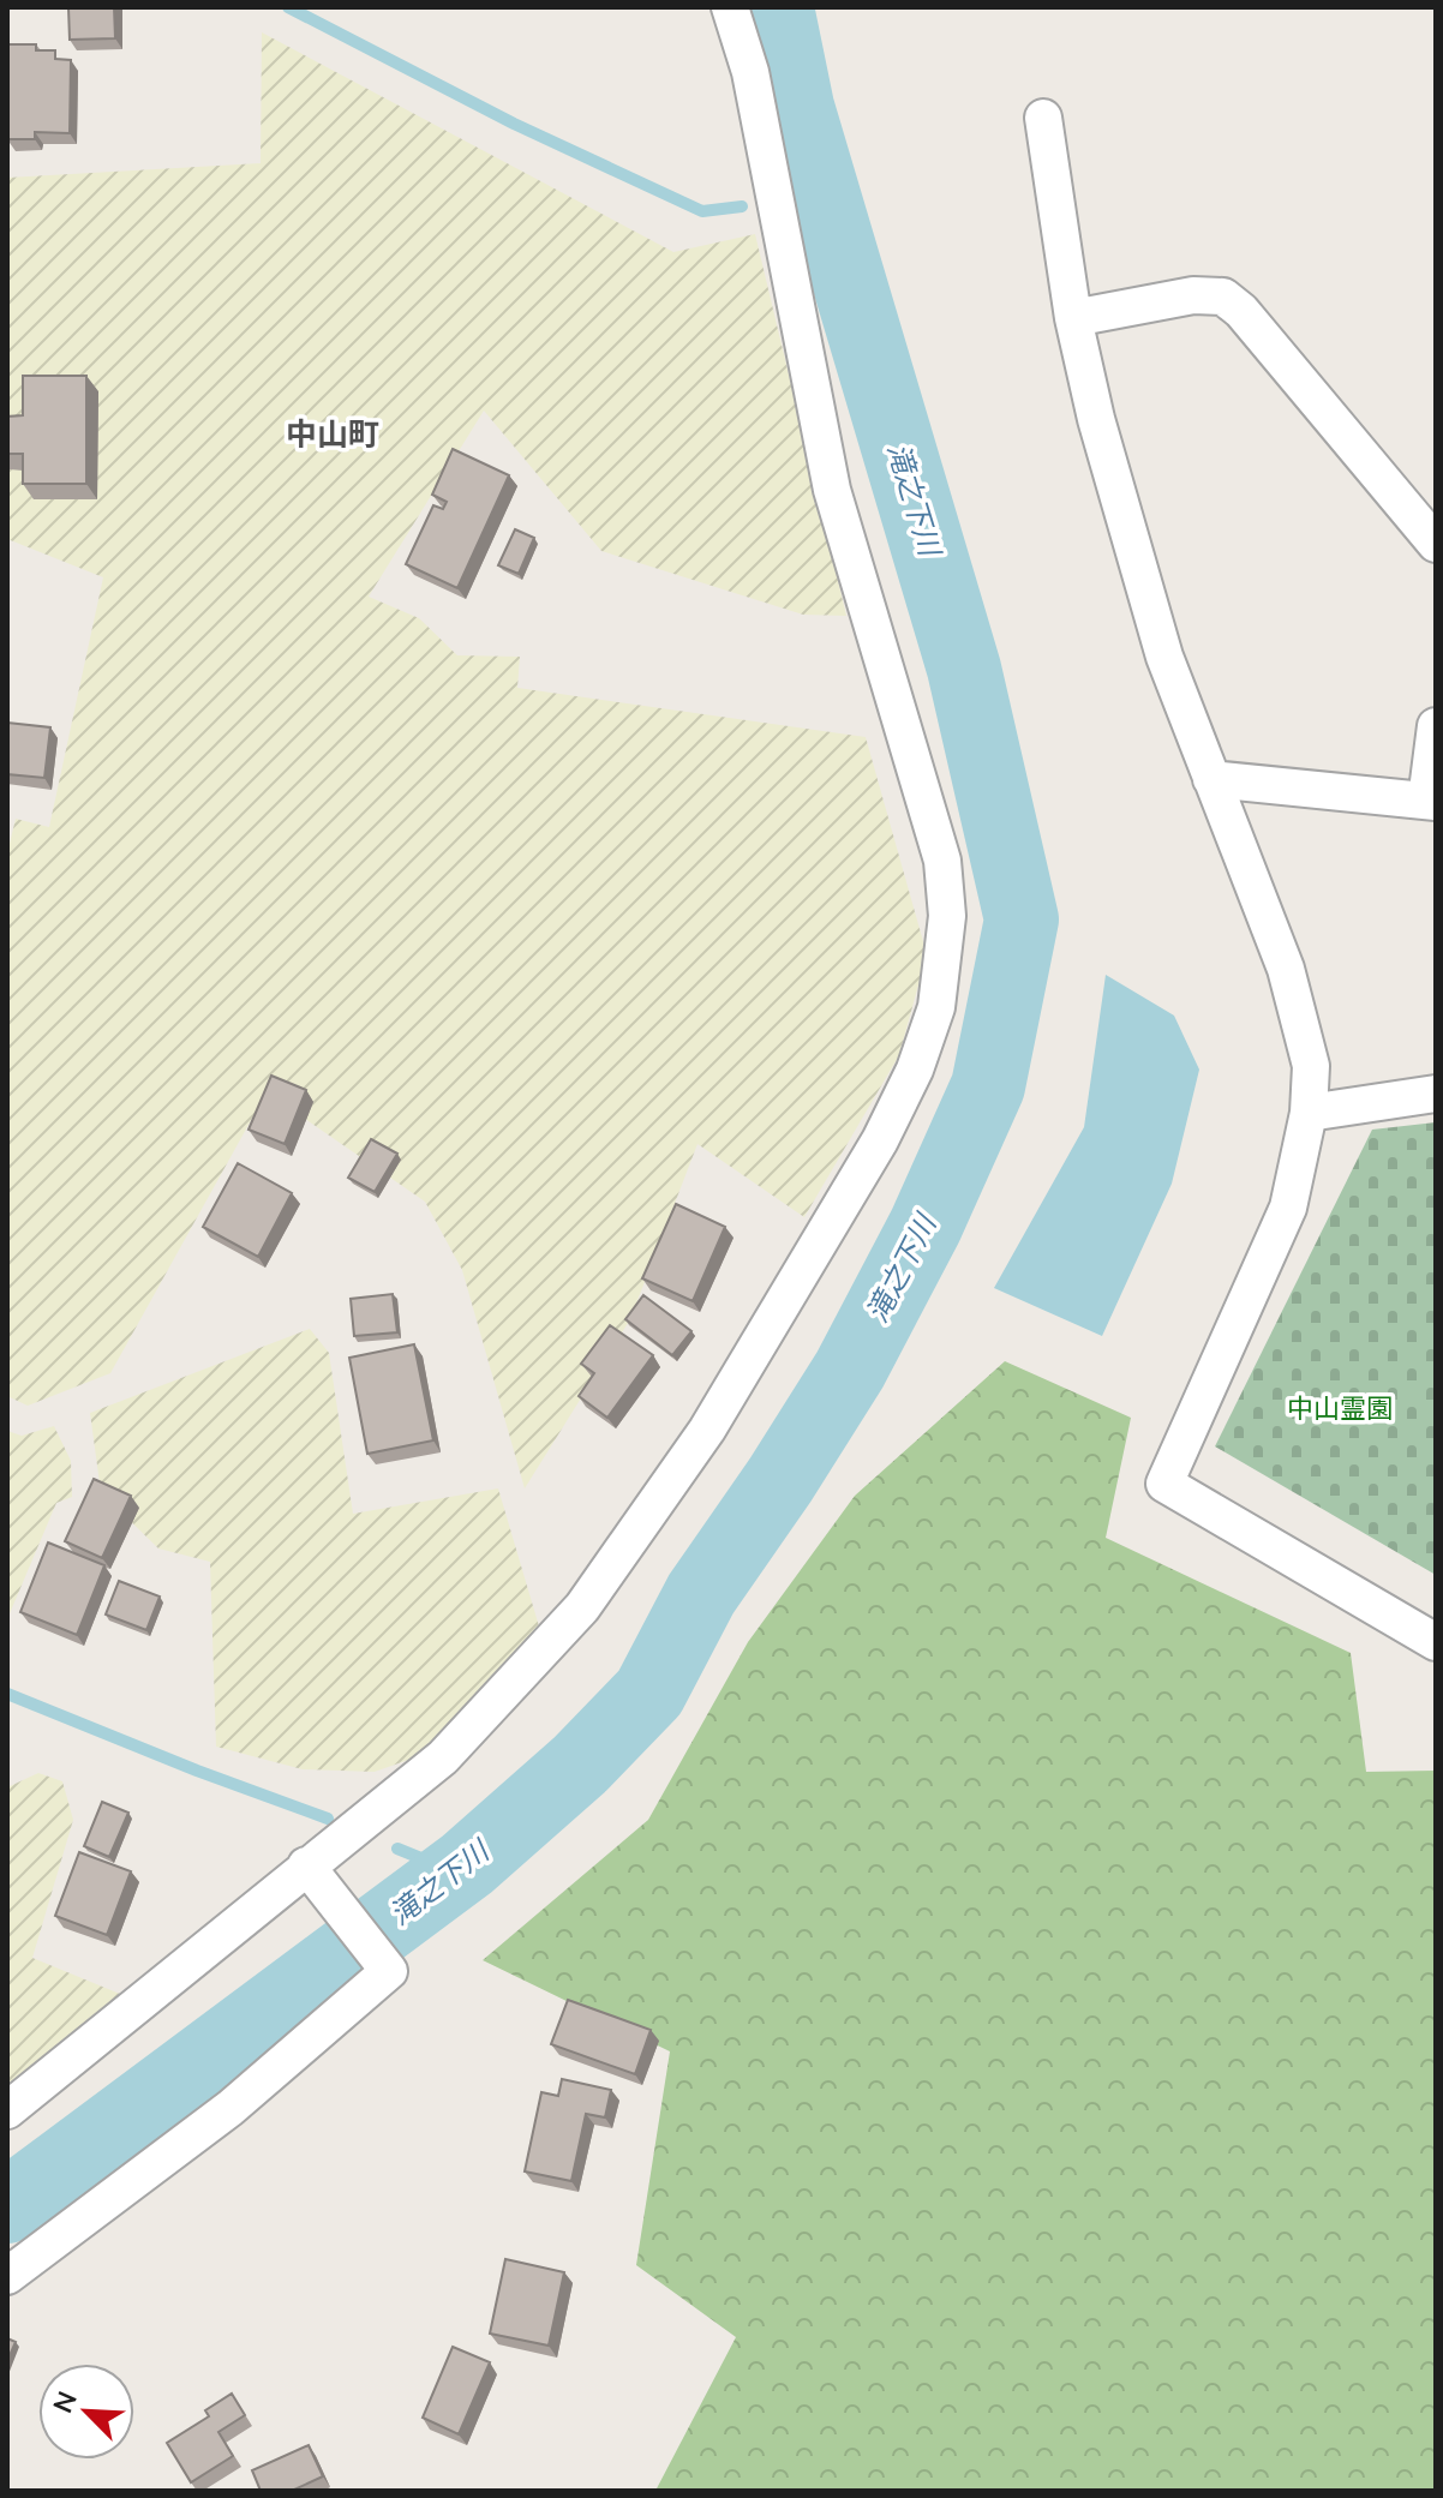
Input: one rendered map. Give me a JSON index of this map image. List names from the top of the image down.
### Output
{
  "districts": ["中山町"],
  "water": ["滝之下川"],
  "parks": ["中山霊園"],
  "north": "top left"
}
